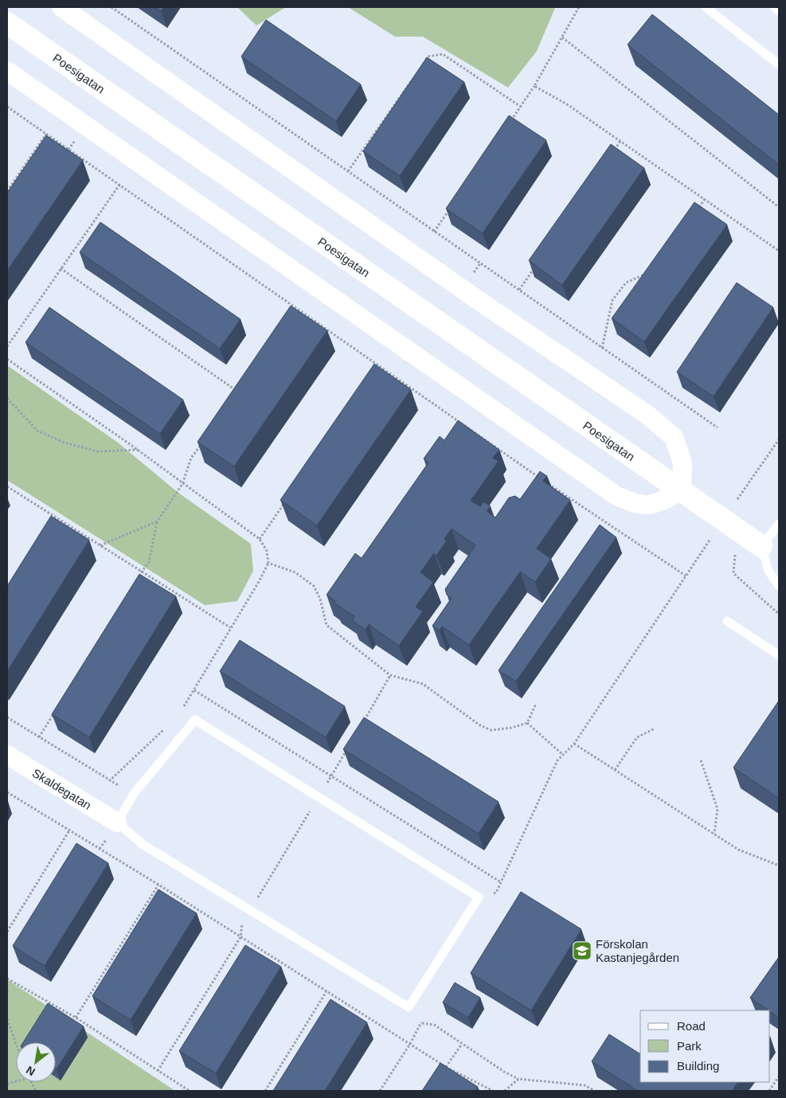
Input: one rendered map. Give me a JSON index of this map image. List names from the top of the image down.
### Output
{
  "streets": {
    "street": ["Poesigatan", "Skaldegatan"]
  },
  "places": {
    "school or university": ["Förskolan Kastanjegården"]
  },
  "legend": ["Road", "Park", "Building"],
  "north": "bottom left"
}
